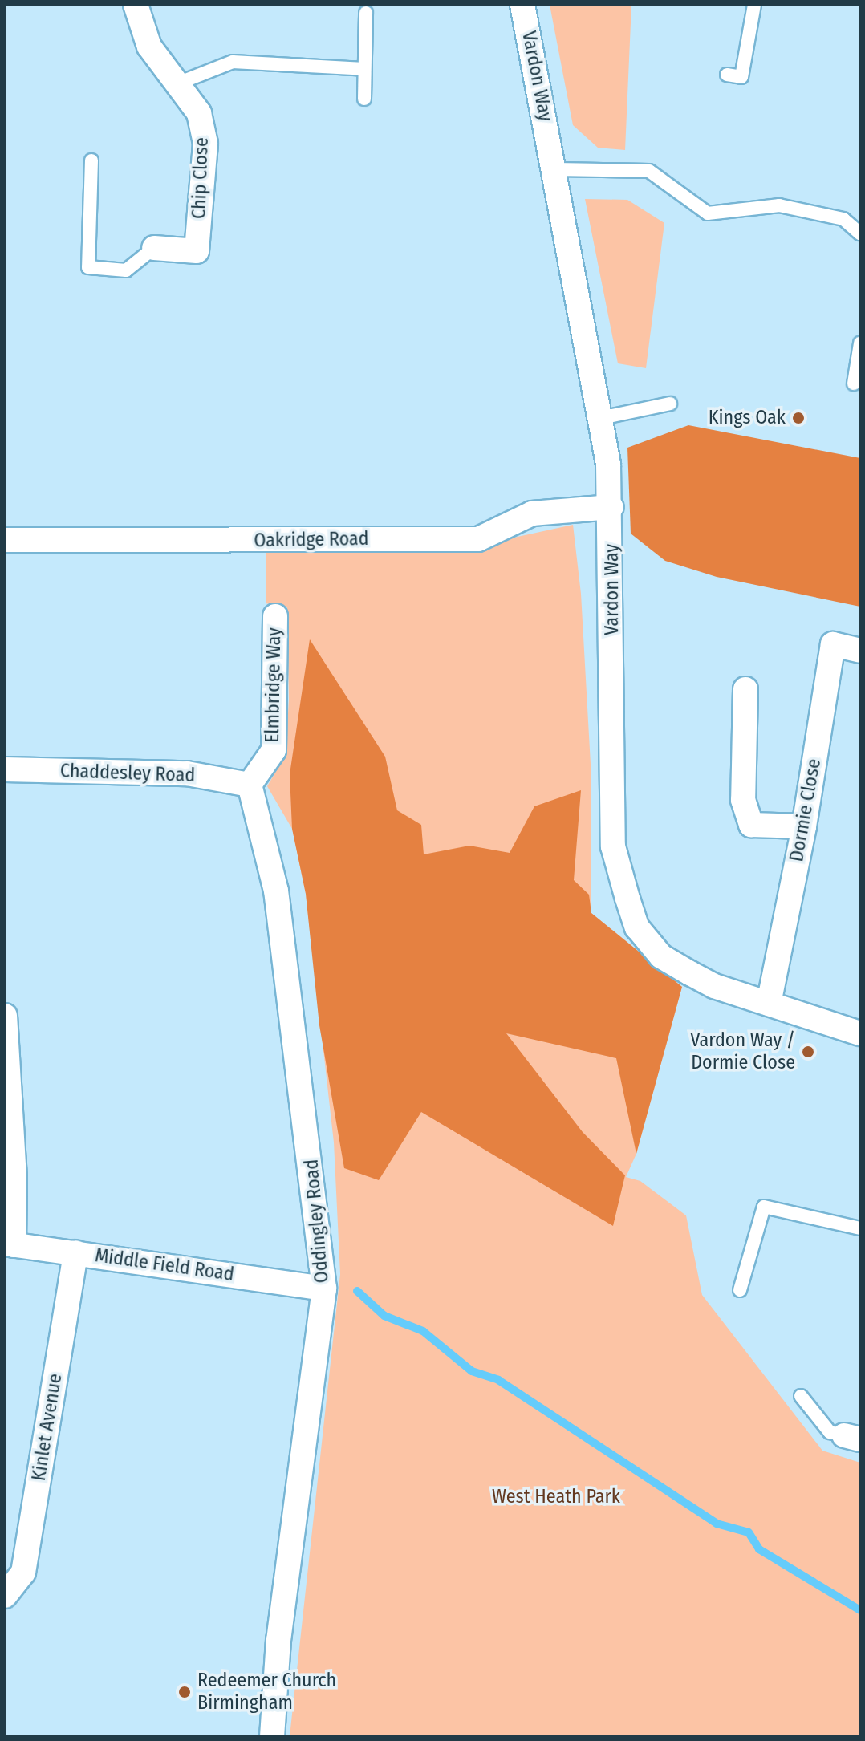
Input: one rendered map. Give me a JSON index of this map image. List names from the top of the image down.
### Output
{
  "streets": {
    "street": [
      "Vardon Way",
      "Chip Close",
      "Oakridge Road",
      "Elmbridge Way",
      "Chaddesley Road",
      "Dormie Close",
      "Oddingley Road",
      "Middle Field Road",
      "Kinlet Avenue"
    ]
  },
  "crossings": [
    ["Vardon Way", "Oakridge Road"],
    ["Vardon Way", "Dormie Close"],
    ["Elmbridge Way", "Chaddesley Road"],
    ["Elmbridge Way", "Oddingley Road"],
    ["Chaddesley Road", "Oddingley Road"],
    ["Oddingley Road", "Middle Field Road"],
    ["Middle Field Road", "Kinlet Avenue"]
  ],
  "parks": ["West Heath Park"],
  "places": ["Kings Oak", "Vardon Way / Dormie Close", "Redeemer Church Birmingham"]
}
